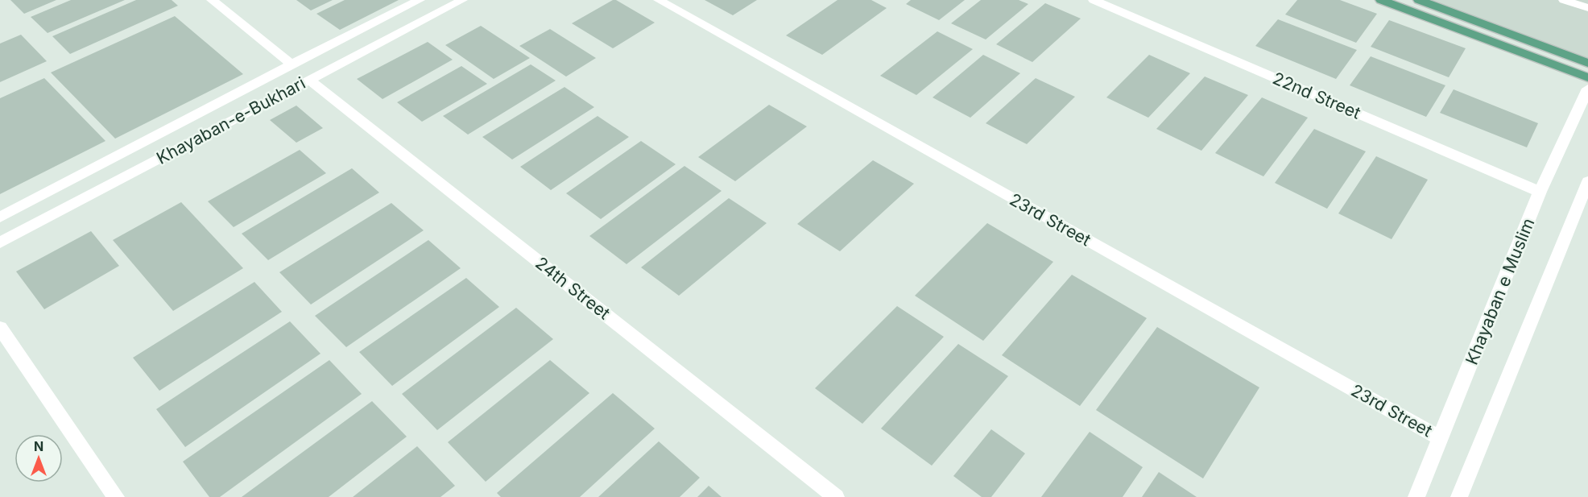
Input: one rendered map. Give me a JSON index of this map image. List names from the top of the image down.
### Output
{
  "streets": {
    "street": [
      "22nd Street",
      "Khayaban-e-Bukhari",
      "23rd Street",
      "24th Street",
      "Khayaban e Muslim"
    ]
  },
  "crossings": [
    ["22nd Street", "Khayaban e Muslim"],
    ["Khayaban-e-Bukhari", "24th Street"],
    ["23rd Street", "Khayaban e Muslim"]
  ],
  "north": "top"
}
